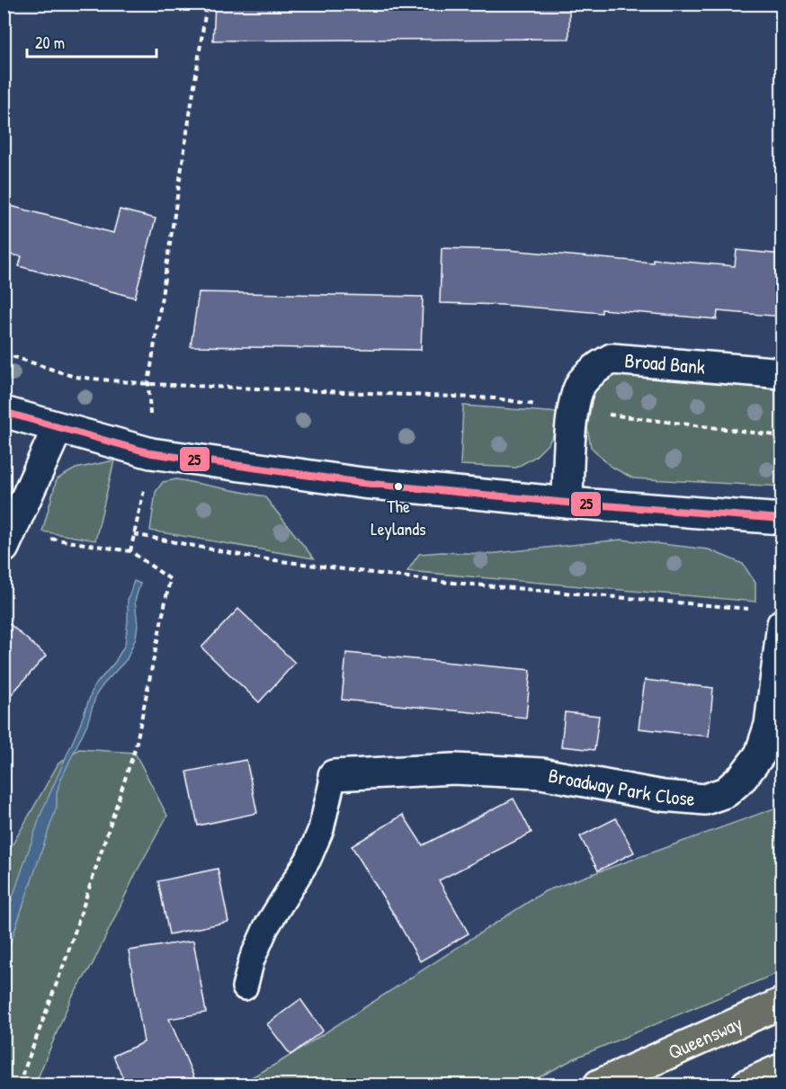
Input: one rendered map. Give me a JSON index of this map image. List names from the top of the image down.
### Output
{
  "streets": {
    "highway": ["Queensway"],
    "street": ["Broad Bank", "Broadway Park Close"]
  },
  "places": ["The Leylands"],
  "lines": ["transit line 25"],
  "scale_bar": "20 m"
}
